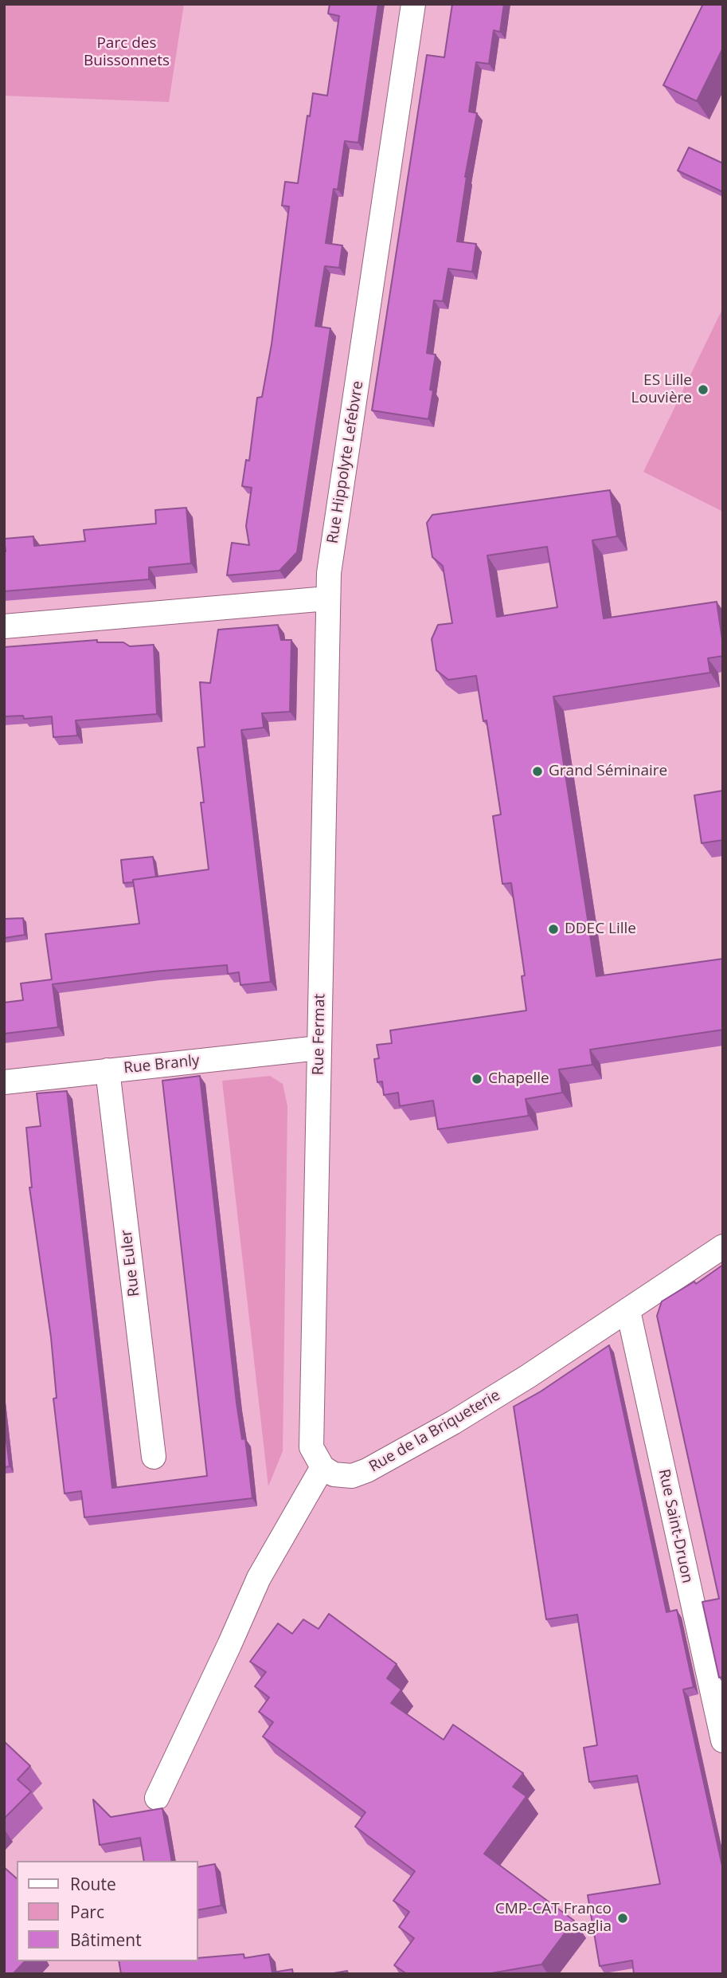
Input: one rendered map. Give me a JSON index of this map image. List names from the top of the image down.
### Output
{
  "streets": {
    "street": [
      "Rue Hippolyte Lefebvre",
      "Rue Fermat",
      "Rue Branly",
      "Rue Euler",
      "Rue de la Briqueterie",
      "Rue Saint-Druon"
    ]
  },
  "crossings": [
    ["Rue Hippolyte Lefebvre", "Rue Fermat"],
    ["Rue Fermat", "Rue Branly"],
    ["Rue Fermat", "Rue de la Briqueterie"],
    ["Rue Branly", "Rue Euler"],
    ["Rue de la Briqueterie", "Rue Saint-Druon"]
  ],
  "parks": ["Parc des Buissonnets"],
  "places": [
    "ES Lille Louvière",
    "Grand Séminaire",
    "DDEC Lille",
    "Chapelle",
    "CMP-CAT Franco Basaglia"
  ],
  "legend": ["Route", "Parc", "Bâtiment"]
}
